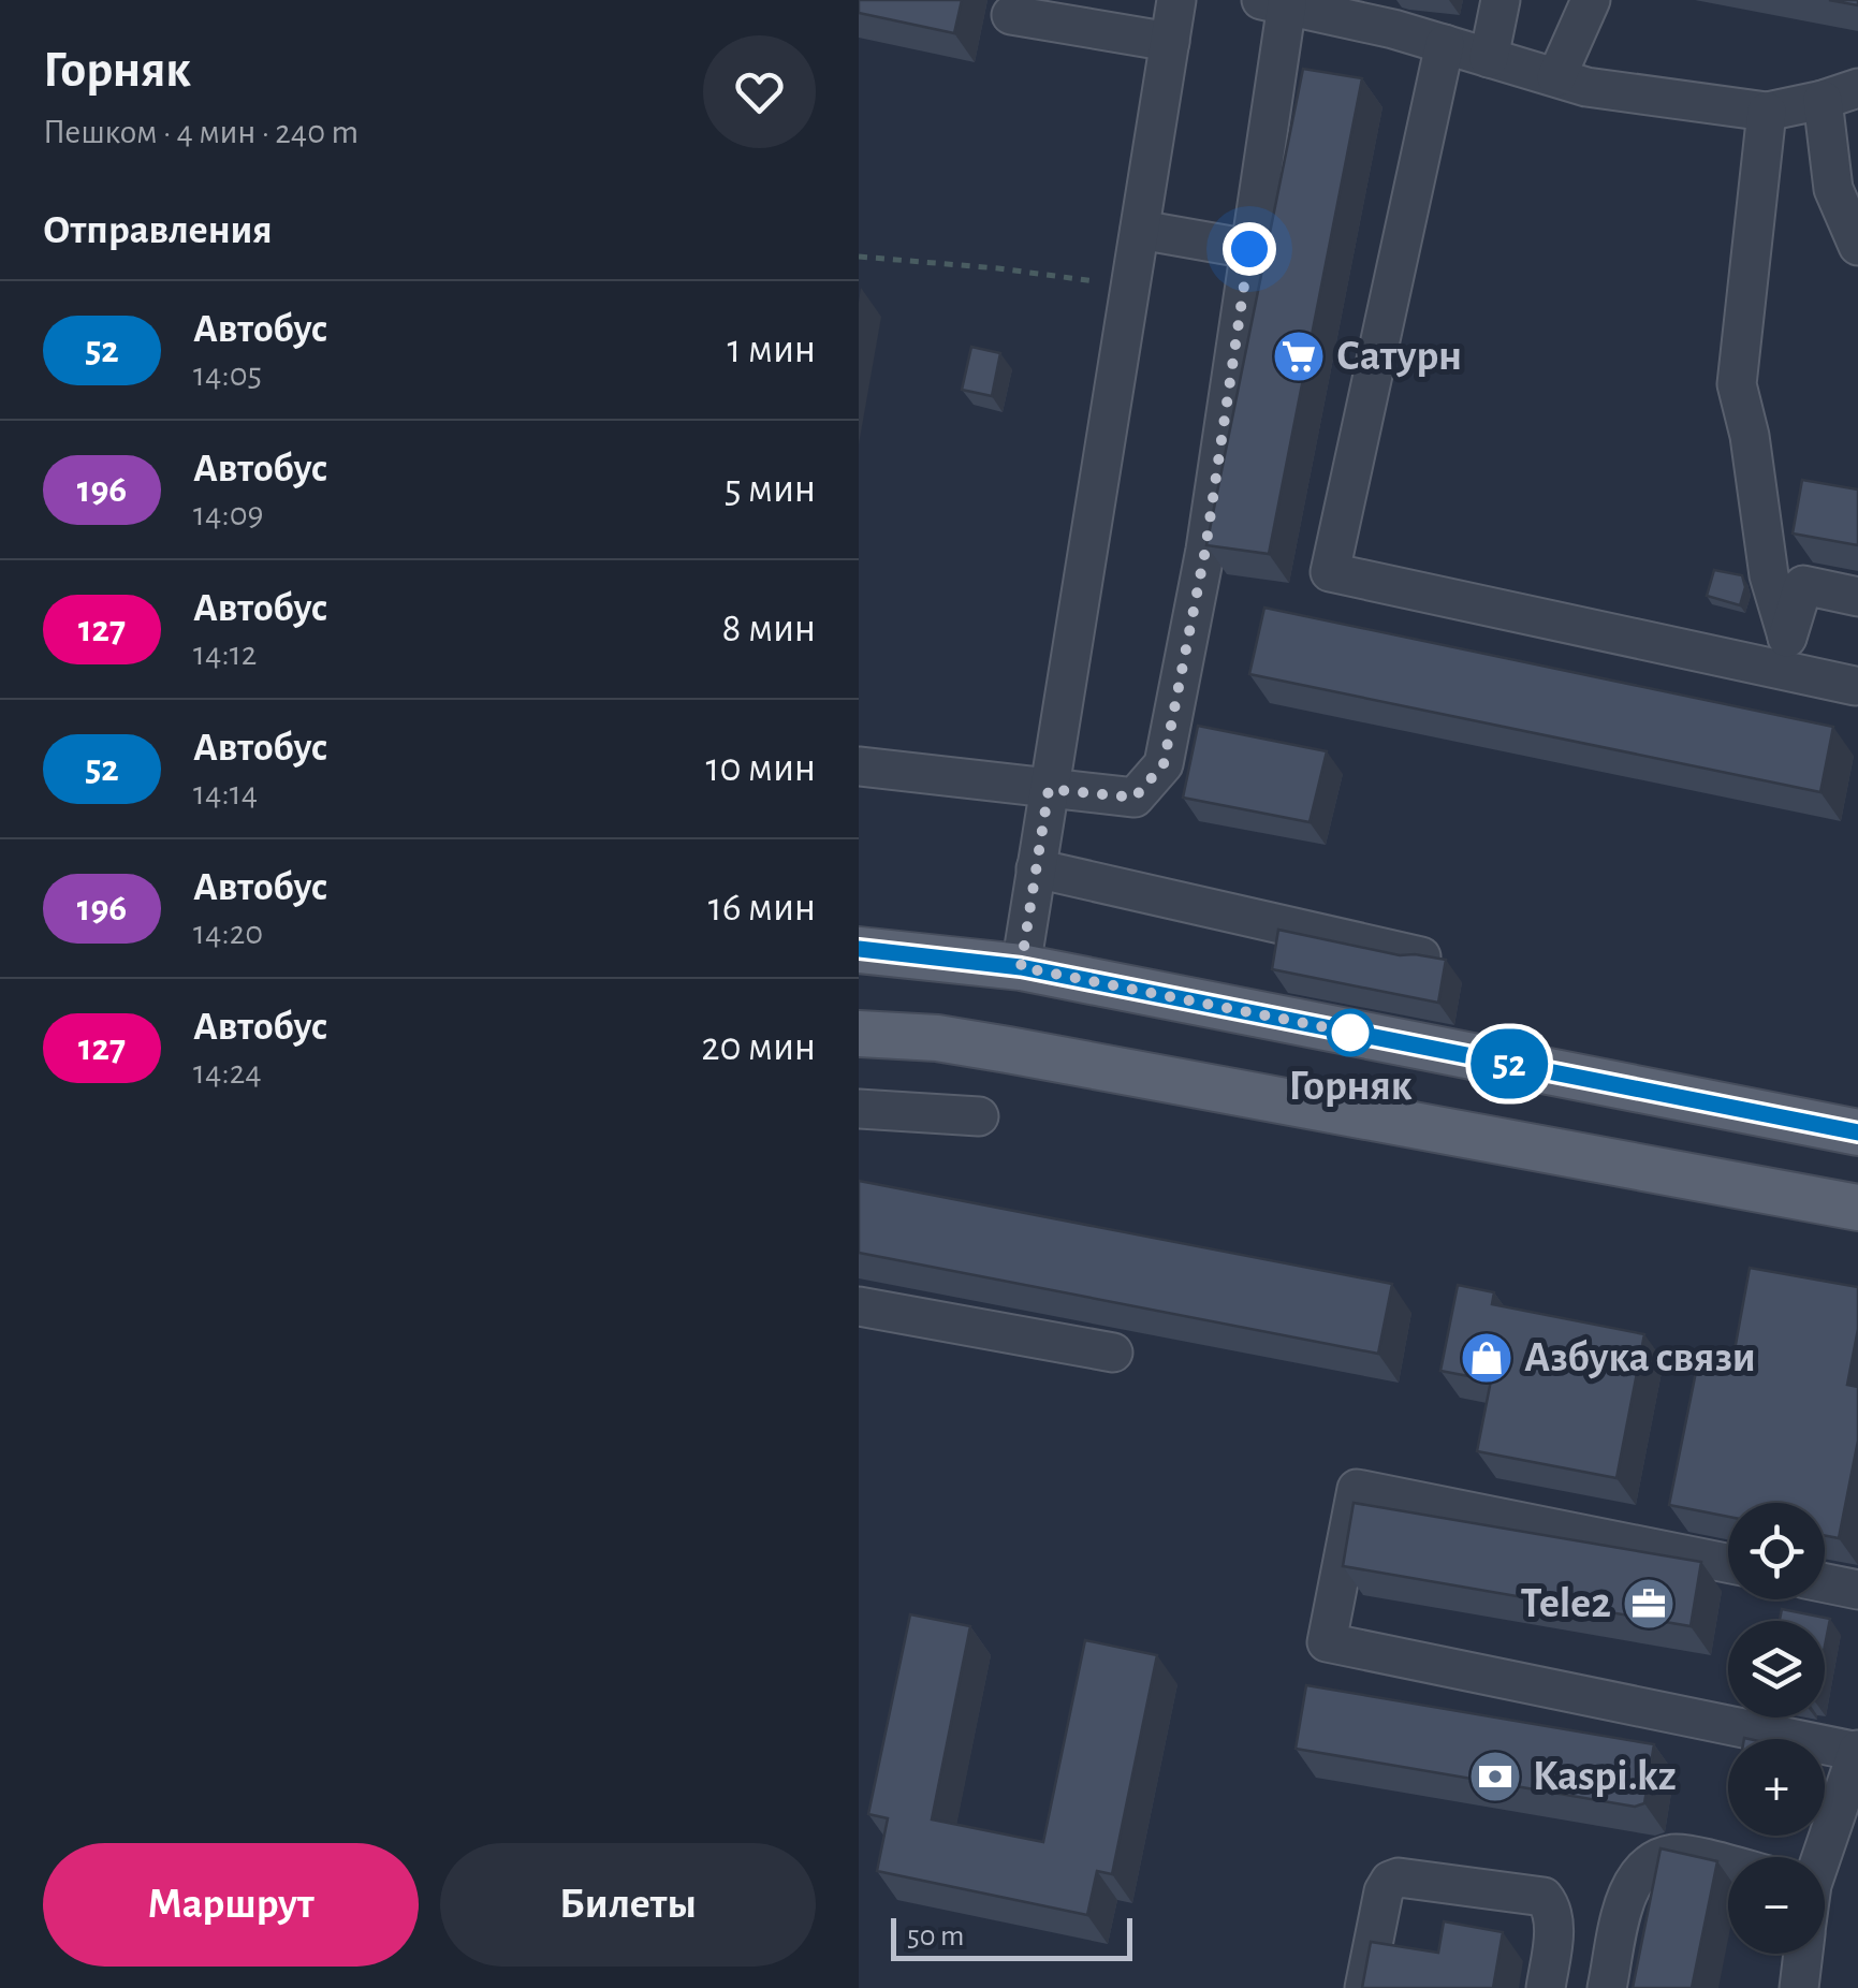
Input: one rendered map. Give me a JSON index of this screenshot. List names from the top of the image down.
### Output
{
  "places": {
    "supermarket": ["Сатурн"],
    "other": ["Горняк"],
    "shop": ["Азбука связи"],
    "office": ["Tele2"],
    "bank": ["Kaspi.kz"]
  },
  "lines": ["bus line 52"],
  "scale_bar": "50 m",
  "page": {
    "heading": [
      ["Горняк", "Пешком · 4 мин · 240 m"],
      "Отправления"
    ],
    "on_map": "52",
    "list": [
      {
        "mark": "52",
        "name": "Автобус",
        "note": "14:05",
        "value": "1 мин"
      },
      {
        "mark": "196",
        "name": "Автобус",
        "note": "14:09",
        "value": "5 мин"
      },
      {
        "mark": "127",
        "name": "Автобус",
        "note": "14:12",
        "value": "8 мин"
      },
      {
        "mark": "52",
        "name": "Автобус",
        "note": "14:14",
        "value": "10 мин"
      },
      {
        "mark": "196",
        "name": "Автобус",
        "note": "14:20",
        "value": "16 мин"
      },
      {
        "mark": "127",
        "name": "Автобус",
        "note": "14:24",
        "value": "20 мин"
      }
    ],
    "map_buttons": ["+", "−"],
    "buttons": ["Маршрут", "Билеты"],
    "scale": "50 m"
  }
}
